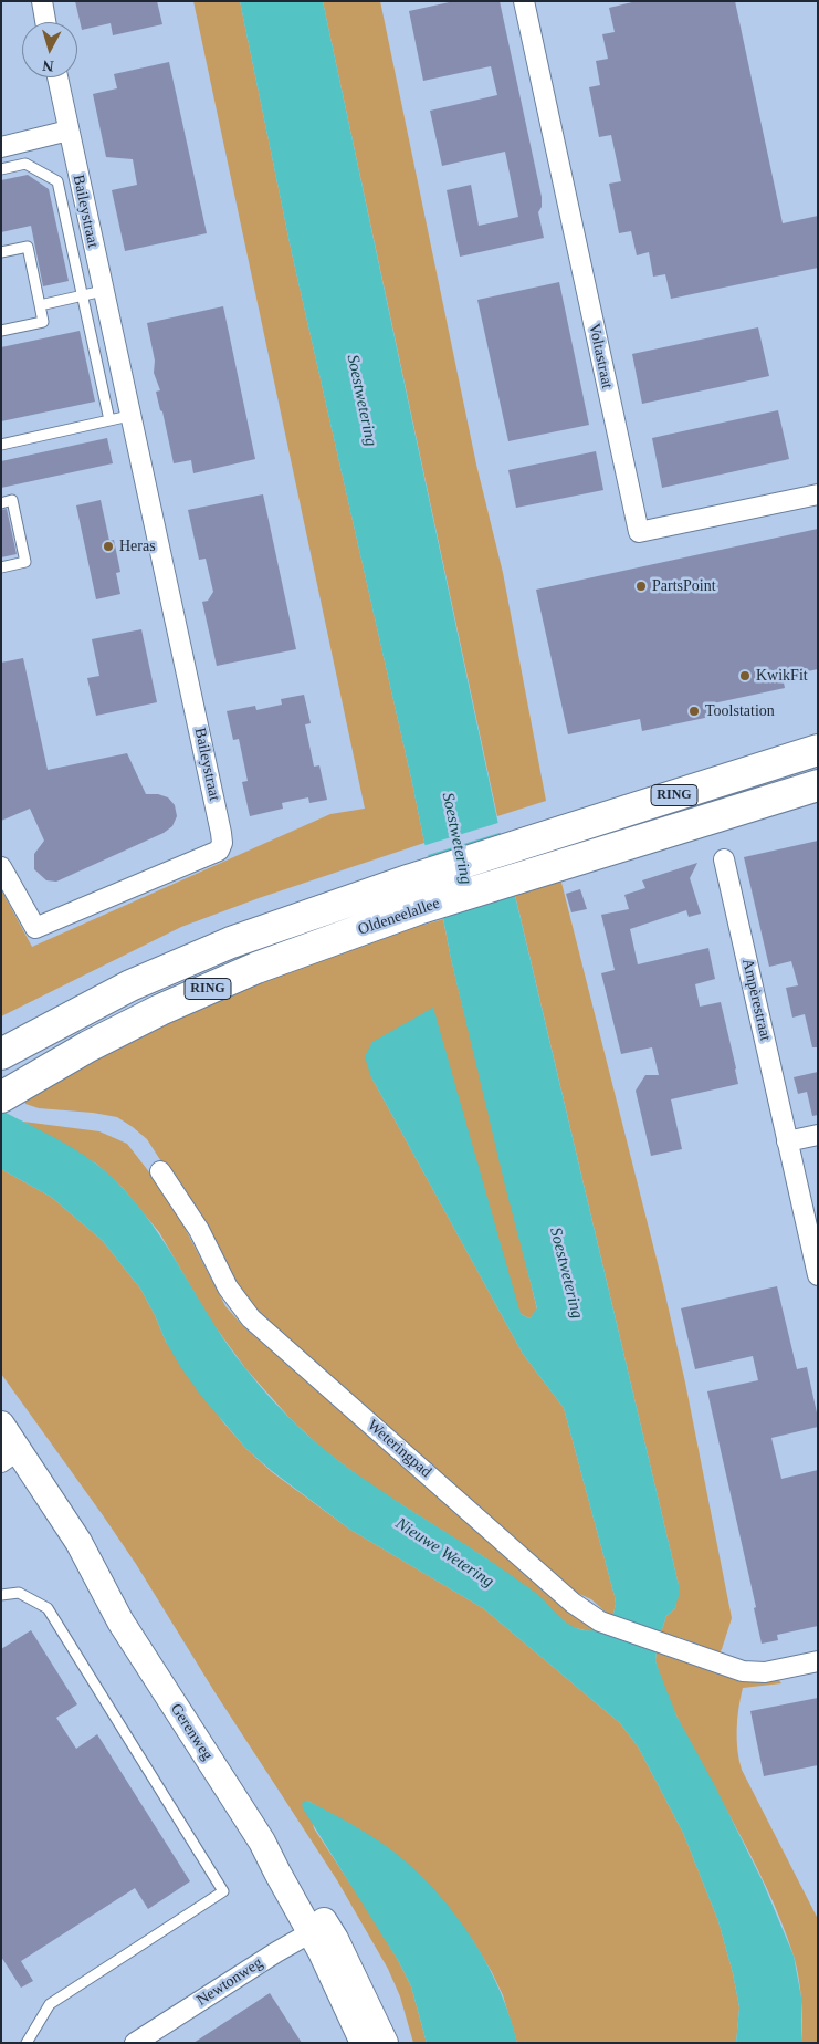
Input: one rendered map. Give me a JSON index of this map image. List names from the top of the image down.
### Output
{
  "streets": {
    "main road": ["RING", "Oldeneelallee", "Gerenweg"],
    "street": [
      "Baileystraat",
      "Voltastraat",
      "Ampèrestraat",
      "Weteringpad",
      "Newtonweg"
    ]
  },
  "crossings": [
    ["Gerenweg", "Newtonweg"]
  ],
  "water": ["Soestwetering", "Nieuwe Wetering"],
  "places": [
    "Heras",
    "PartsPoint",
    "KwikFit",
    "Toolstation"
  ],
  "north": "bottom"
}
